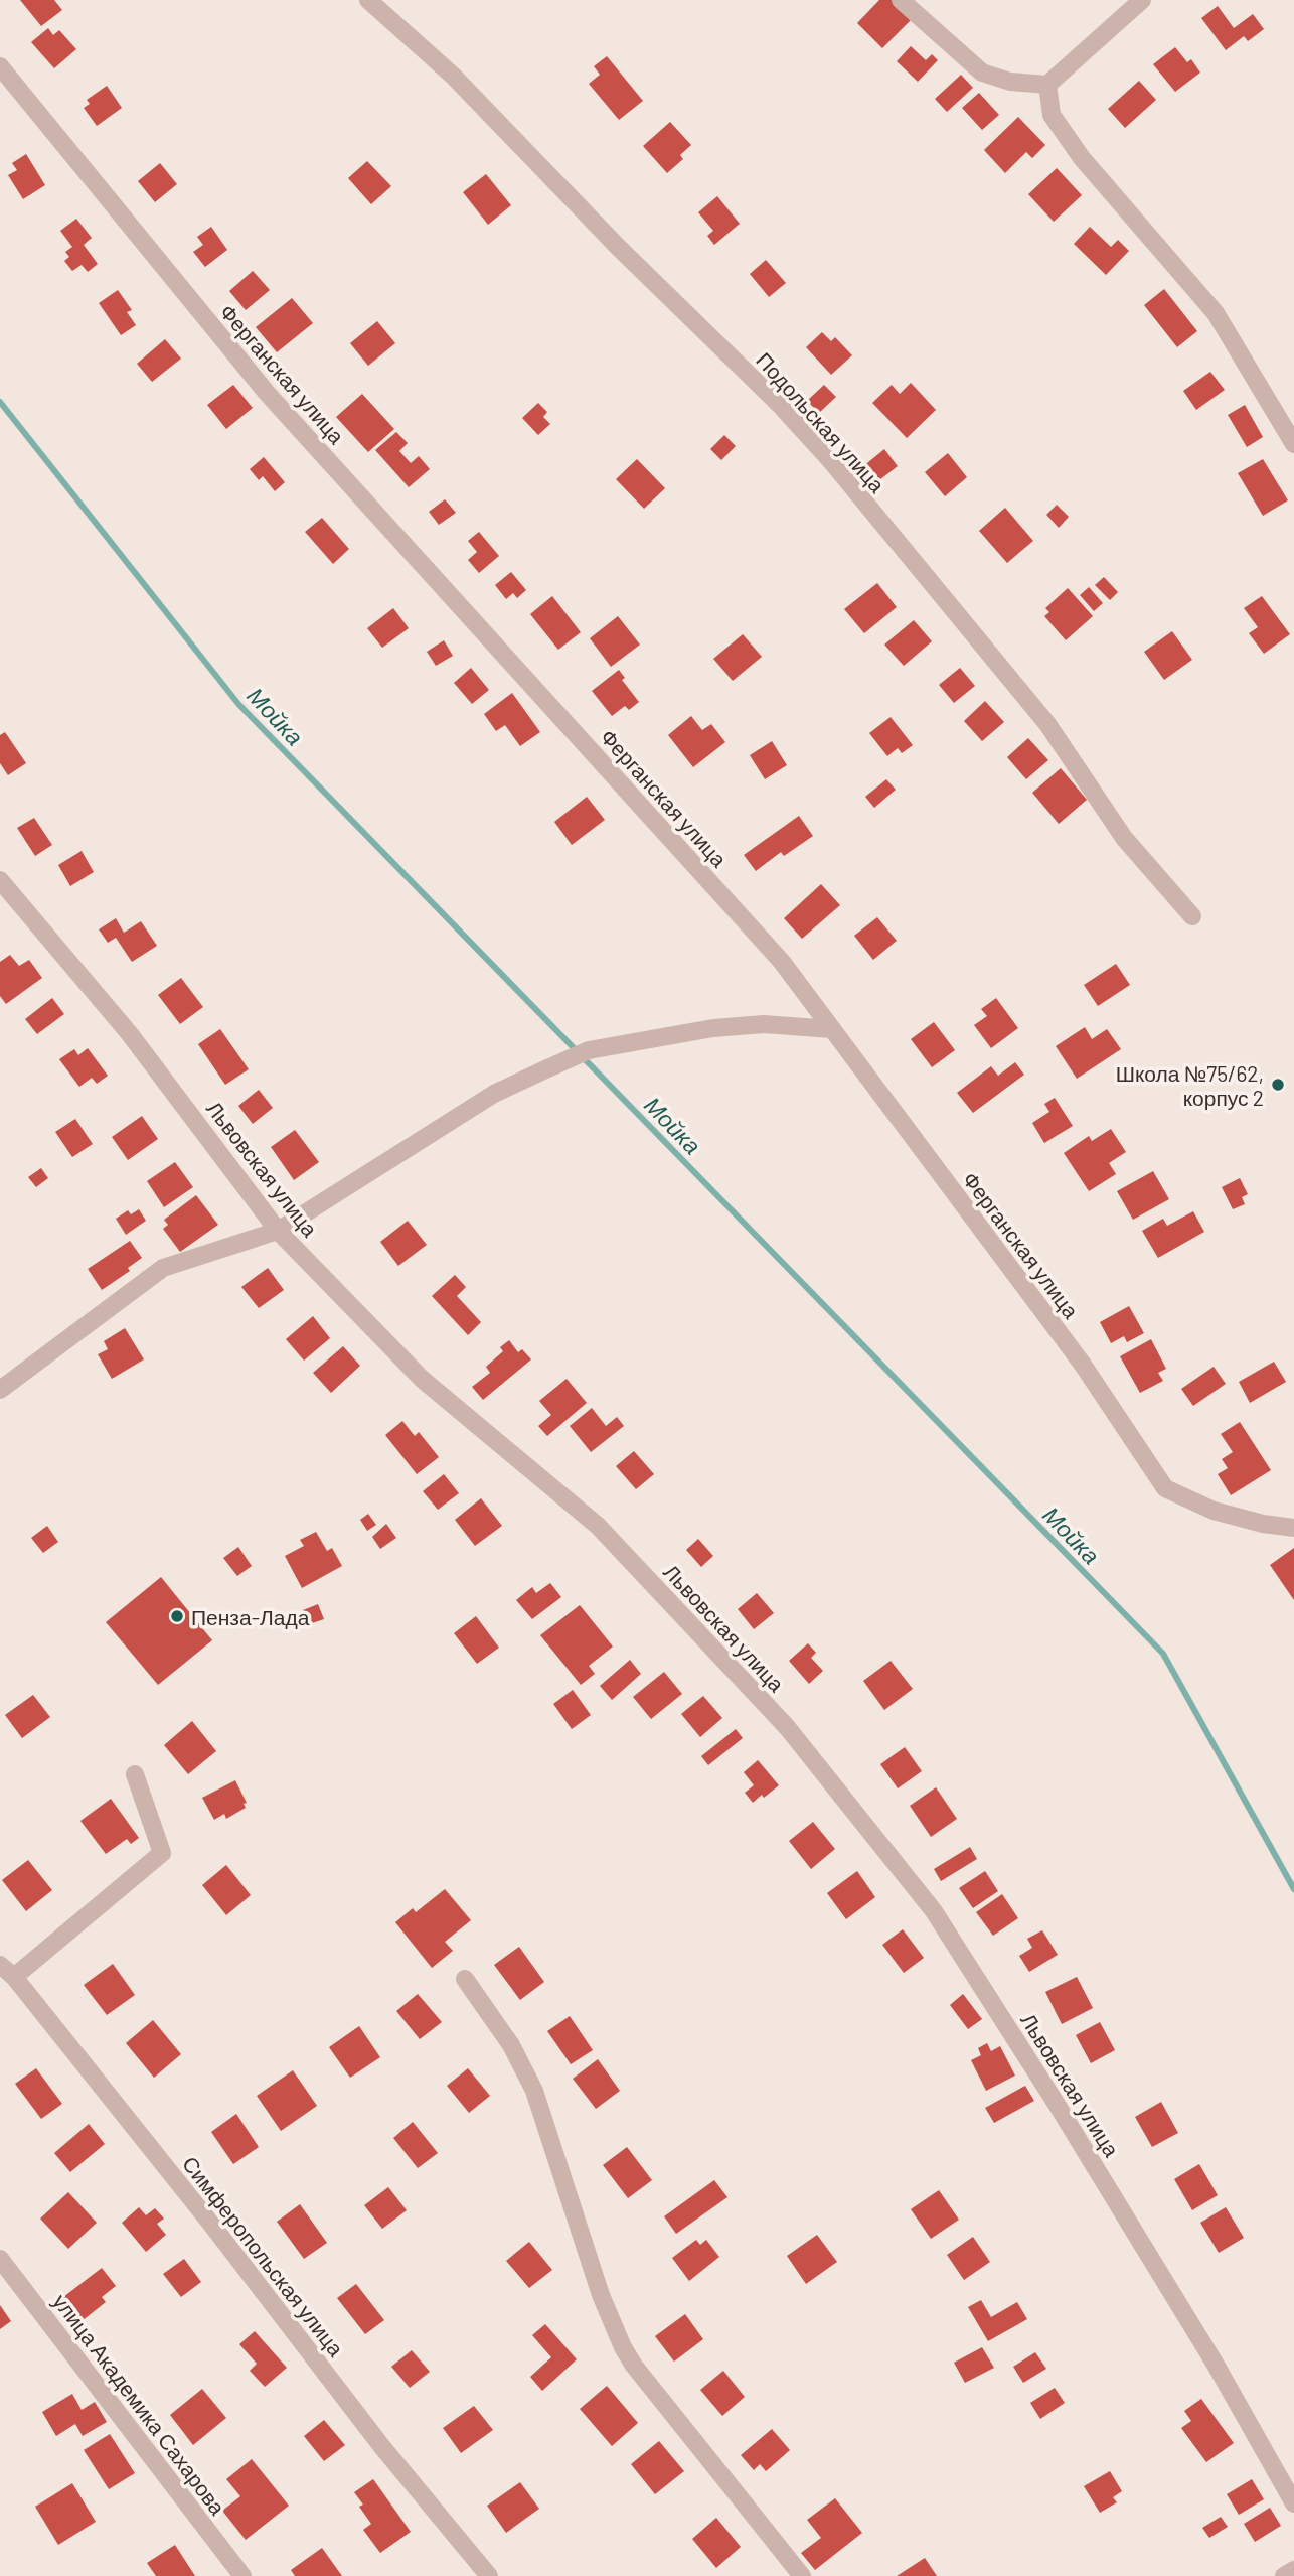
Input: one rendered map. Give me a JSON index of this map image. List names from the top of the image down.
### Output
{
  "streets": {
    "street": [
      "Ферганская улица",
      "Подольская улица",
      "Львовская улица",
      "Симферопольская улица",
      "улица Академика Сахарова"
    ]
  },
  "water": ["Мойка"],
  "places": ["Школа №75/62, корпус 2", "Пенза-Лада"]
}
